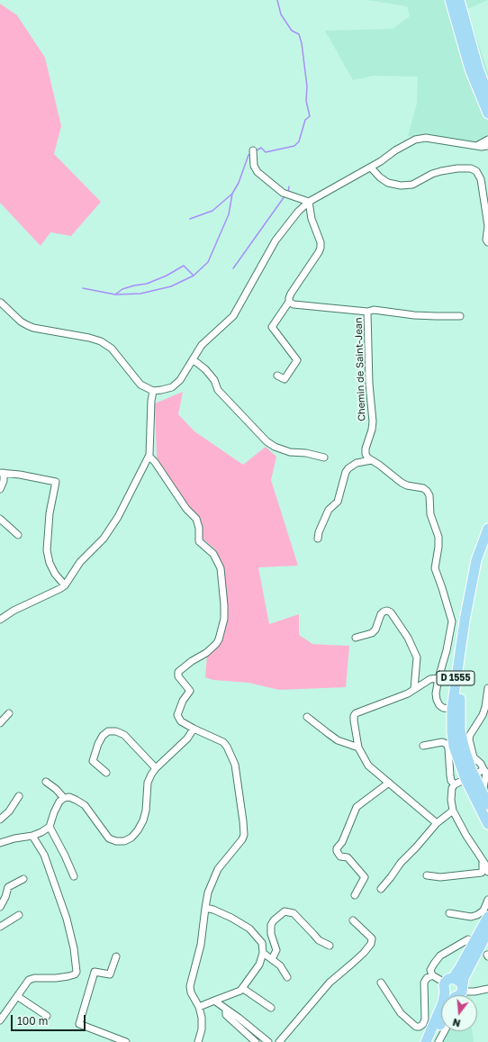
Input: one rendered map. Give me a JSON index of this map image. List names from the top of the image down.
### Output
{
  "streets": {
    "main road": ["D 1555"],
    "street": ["Chemin de Saint-Jean"]
  },
  "scale_bar": "100 m",
  "north": "bottom"
}
